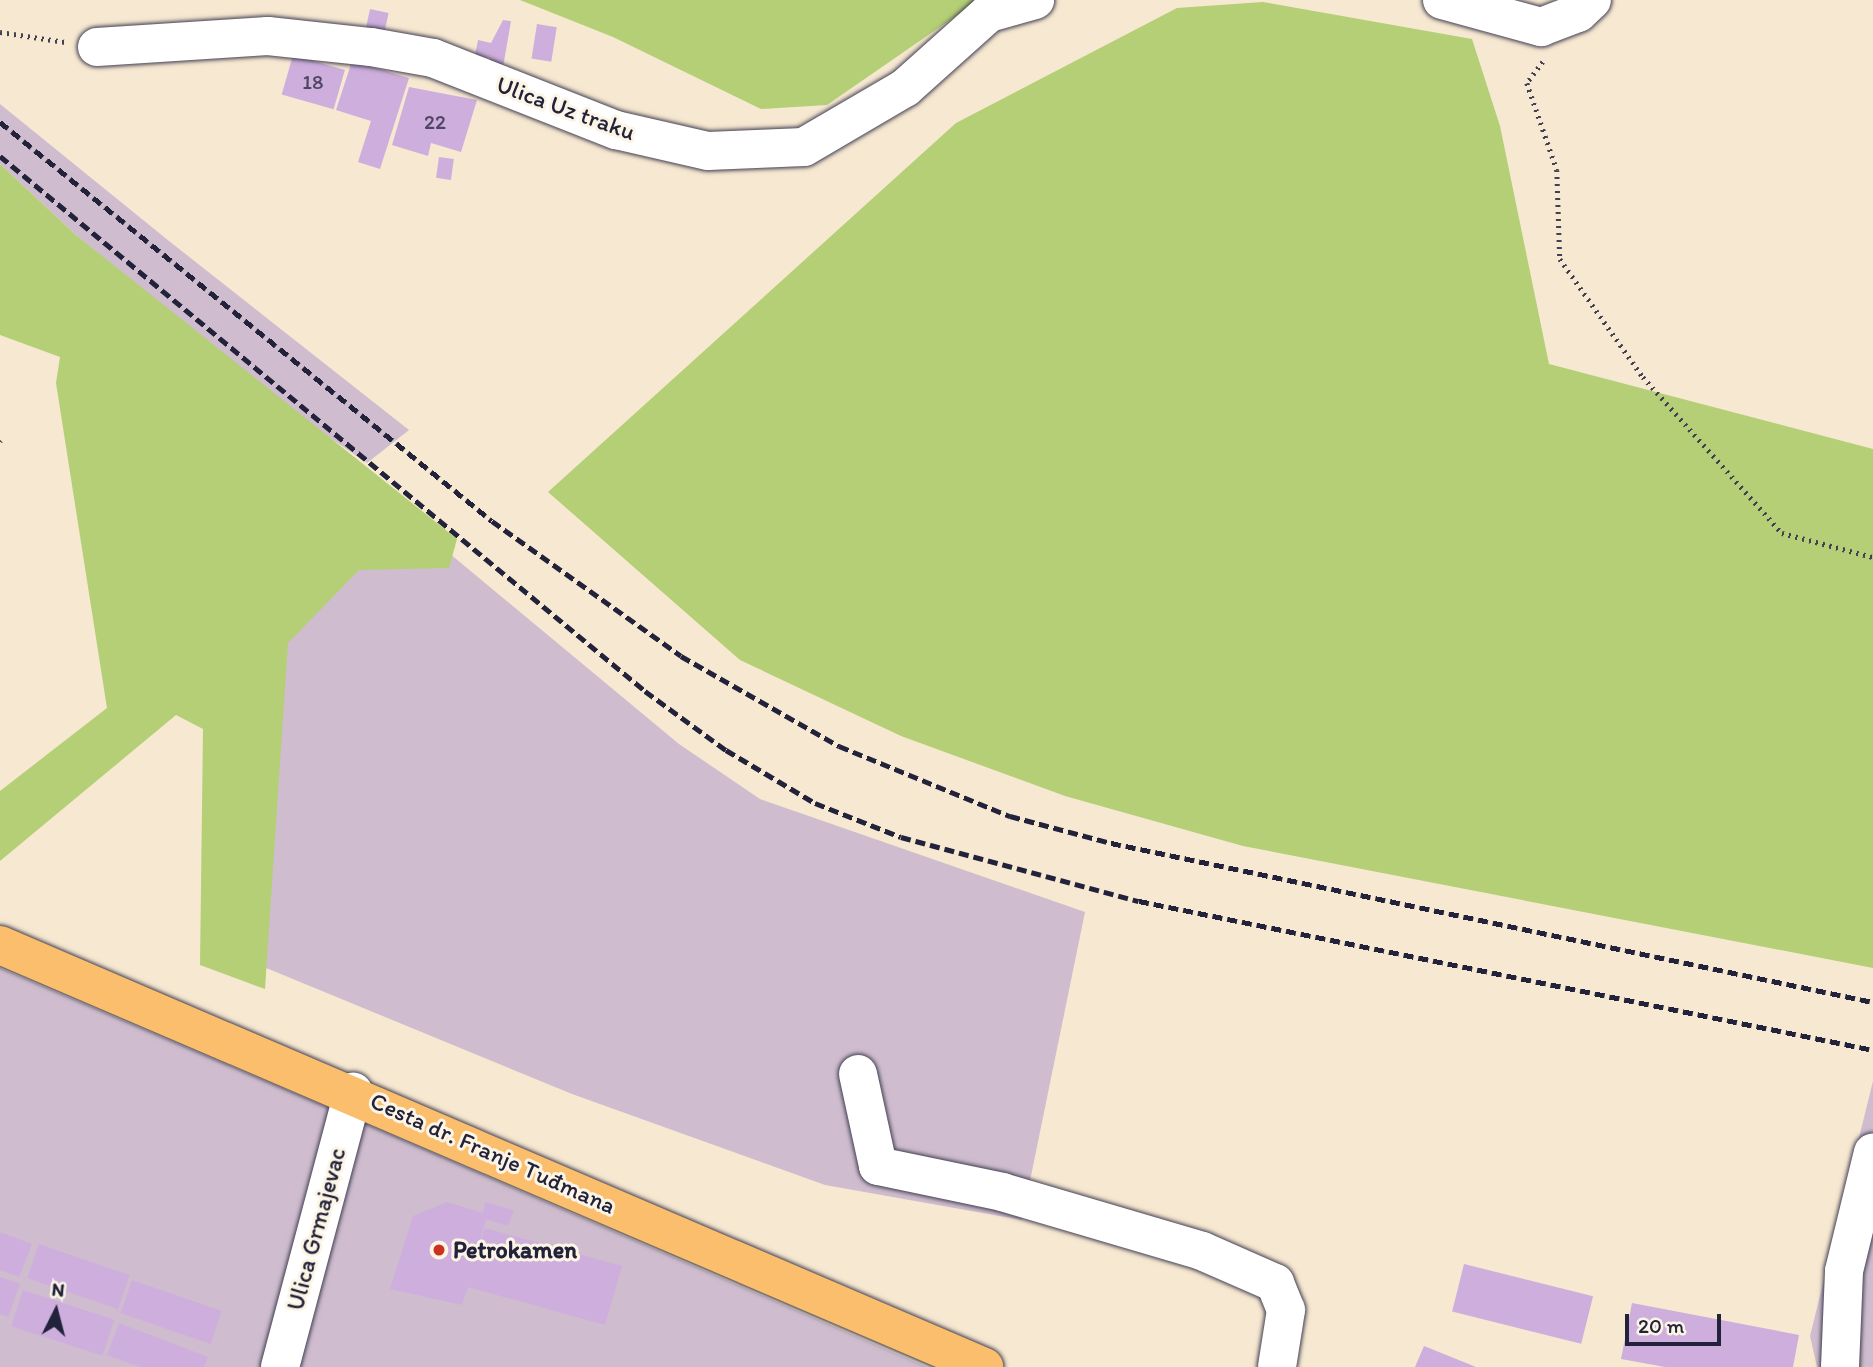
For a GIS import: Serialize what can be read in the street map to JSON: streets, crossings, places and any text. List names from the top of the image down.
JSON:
{
  "streets": {
    "main road": ["Cesta dr. Franje Tuđmana"],
    "street": ["Ulica Uz traku", "Ulica Grmajevac"]
  },
  "crossings": [
    ["Cesta dr. Franje Tuđmana", "Ulica Grmajevac"]
  ],
  "places": ["Petrokamen"],
  "house_numbers": ["18", "22"],
  "scale_bar": "20 m",
  "north": "top"
}
